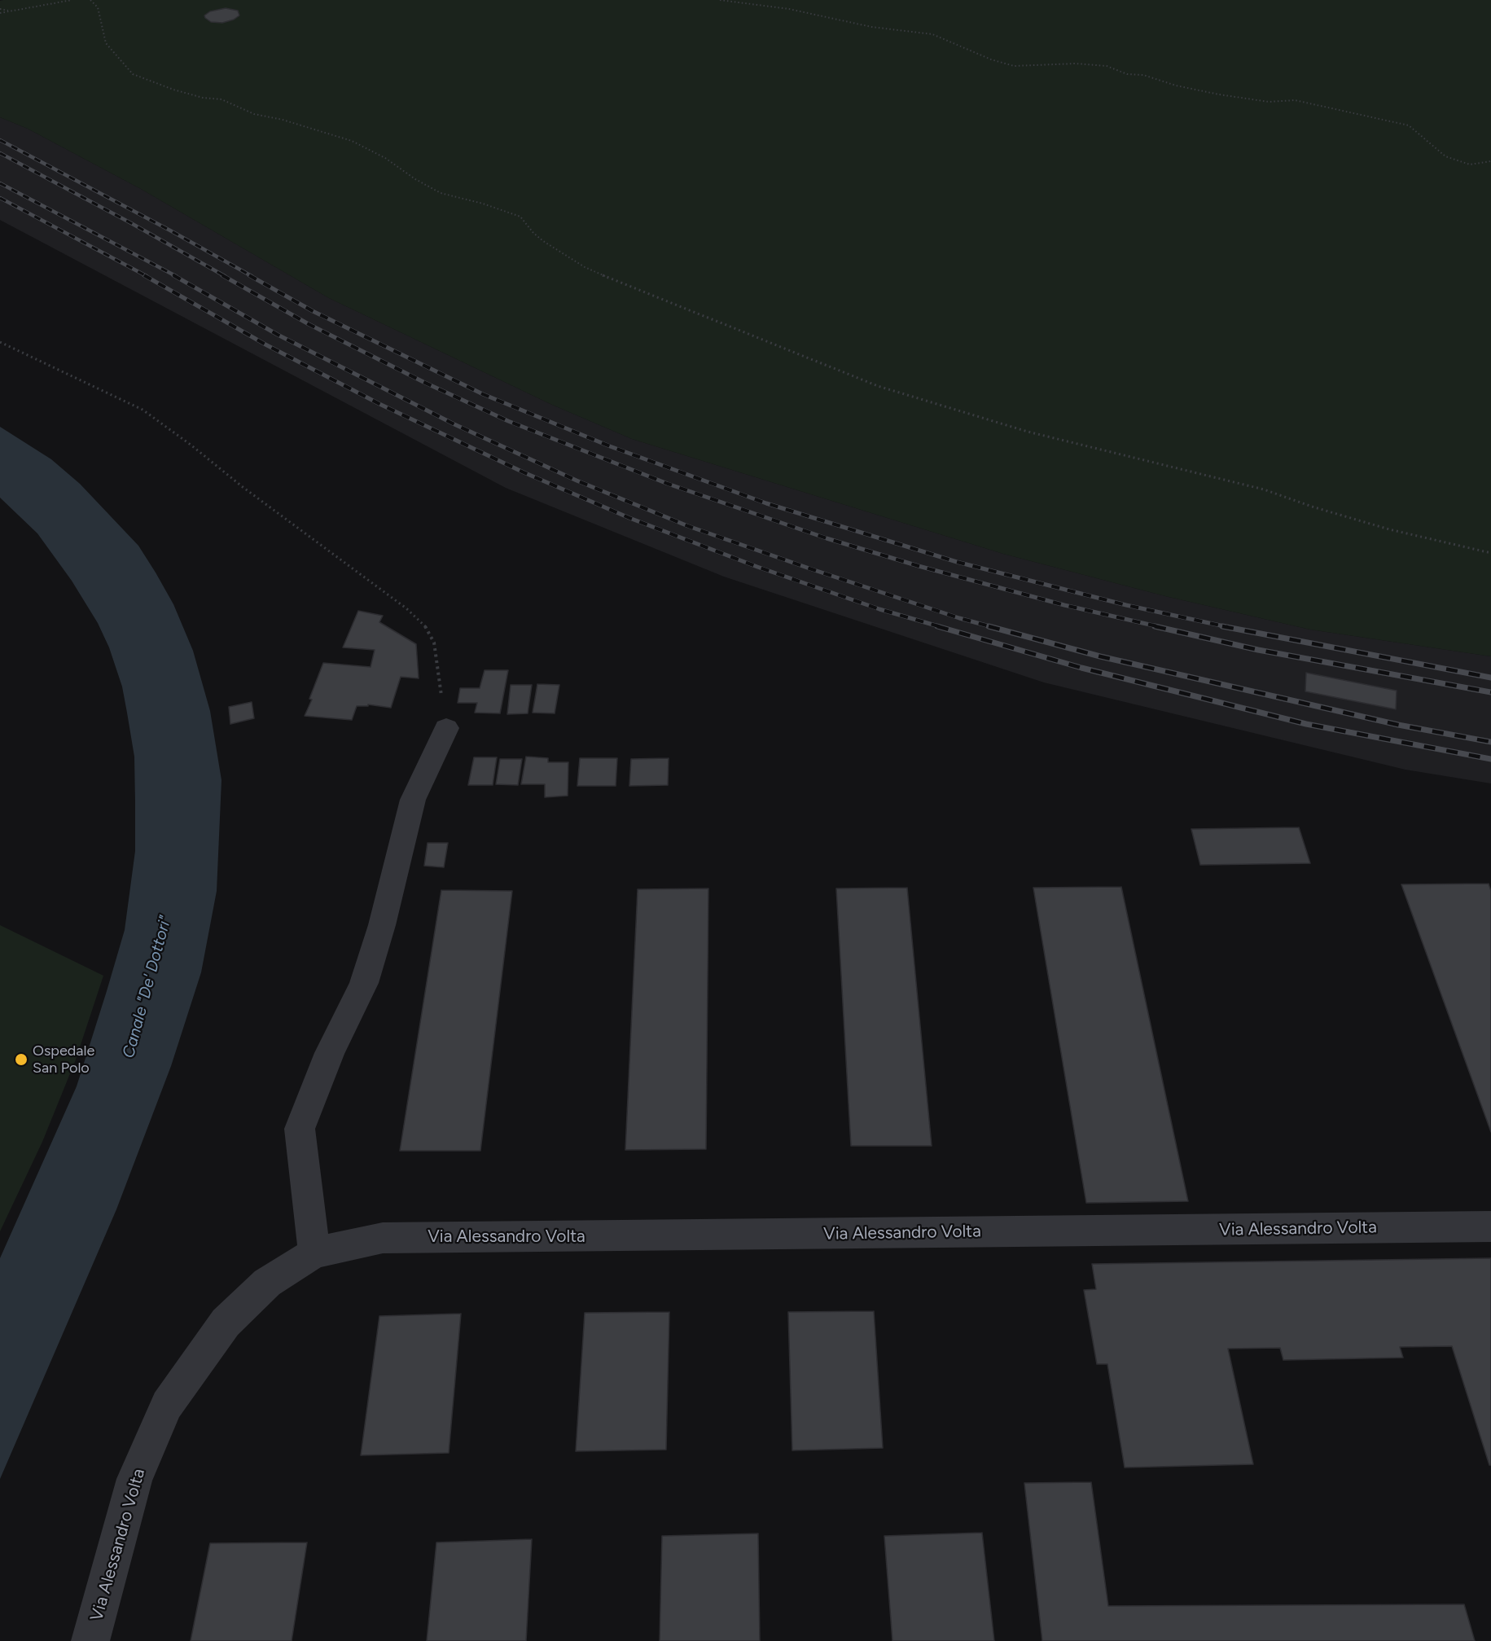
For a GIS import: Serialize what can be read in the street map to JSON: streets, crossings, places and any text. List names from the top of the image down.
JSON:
{
  "streets": {
    "street": ["Via Alessandro Volta"]
  },
  "water": ["Canale \"De' Dottori\""],
  "places": ["Ospedale San Polo"]
}
